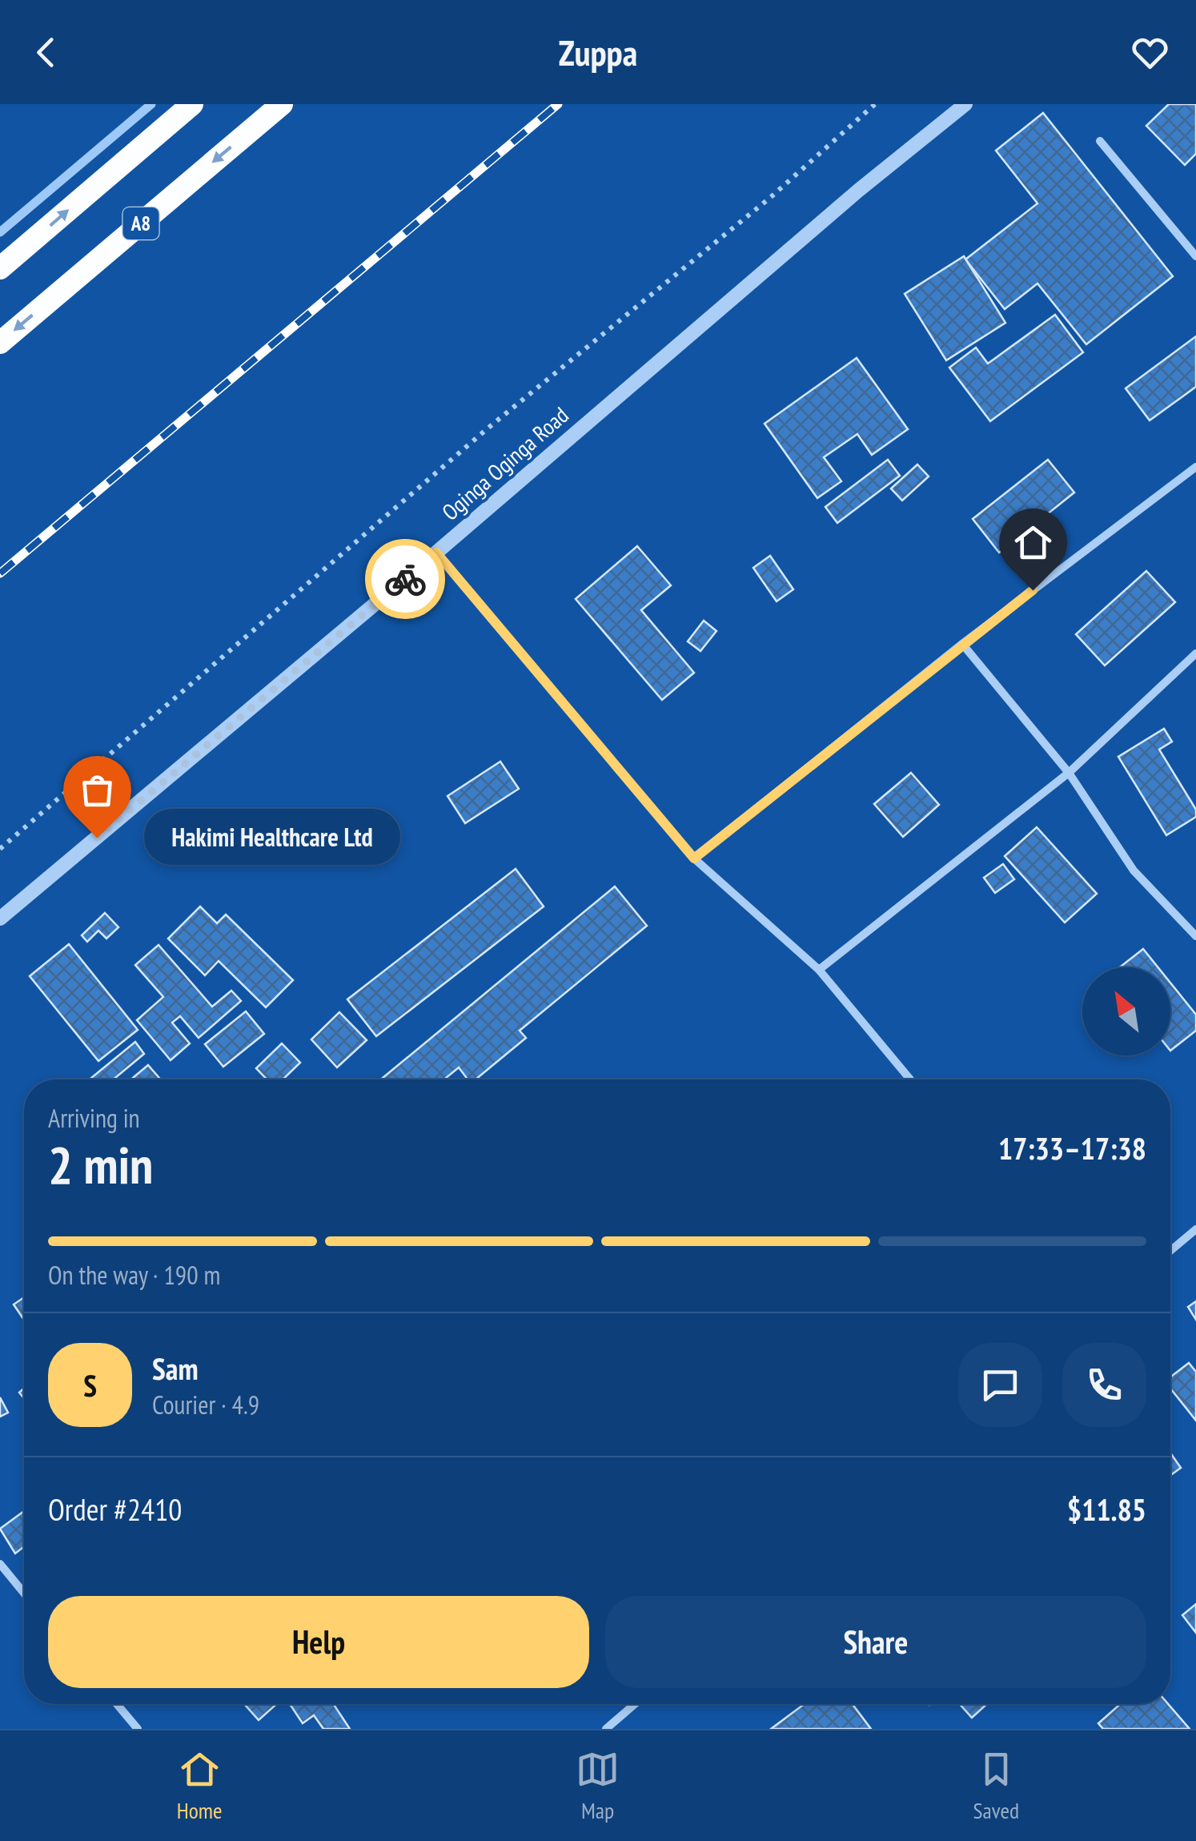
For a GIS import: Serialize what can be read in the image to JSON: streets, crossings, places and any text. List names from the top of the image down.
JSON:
{
  "streets": {
    "highway": ["A8"],
    "street": ["Oginga Oginga Road"]
  },
  "places": ["Hakimi Healthcare Ltd"],
  "north": "top left",
  "page": {
    "header": "Zuppa",
    "bubble": "Hakimi Healthcare Ltd",
    "heading": ["2 min", "Arriving in", "17:33–17:38"],
    "panel": [
      "Sam",
      "Courier · 4.9",
      "Order #2410",
      "$11.85"
    ],
    "bar": "On the way · 190 m",
    "round": "S",
    "buttons": ["Help", "Share"],
    "tabs": ["Home", "Map", "Saved"]
  }
}
